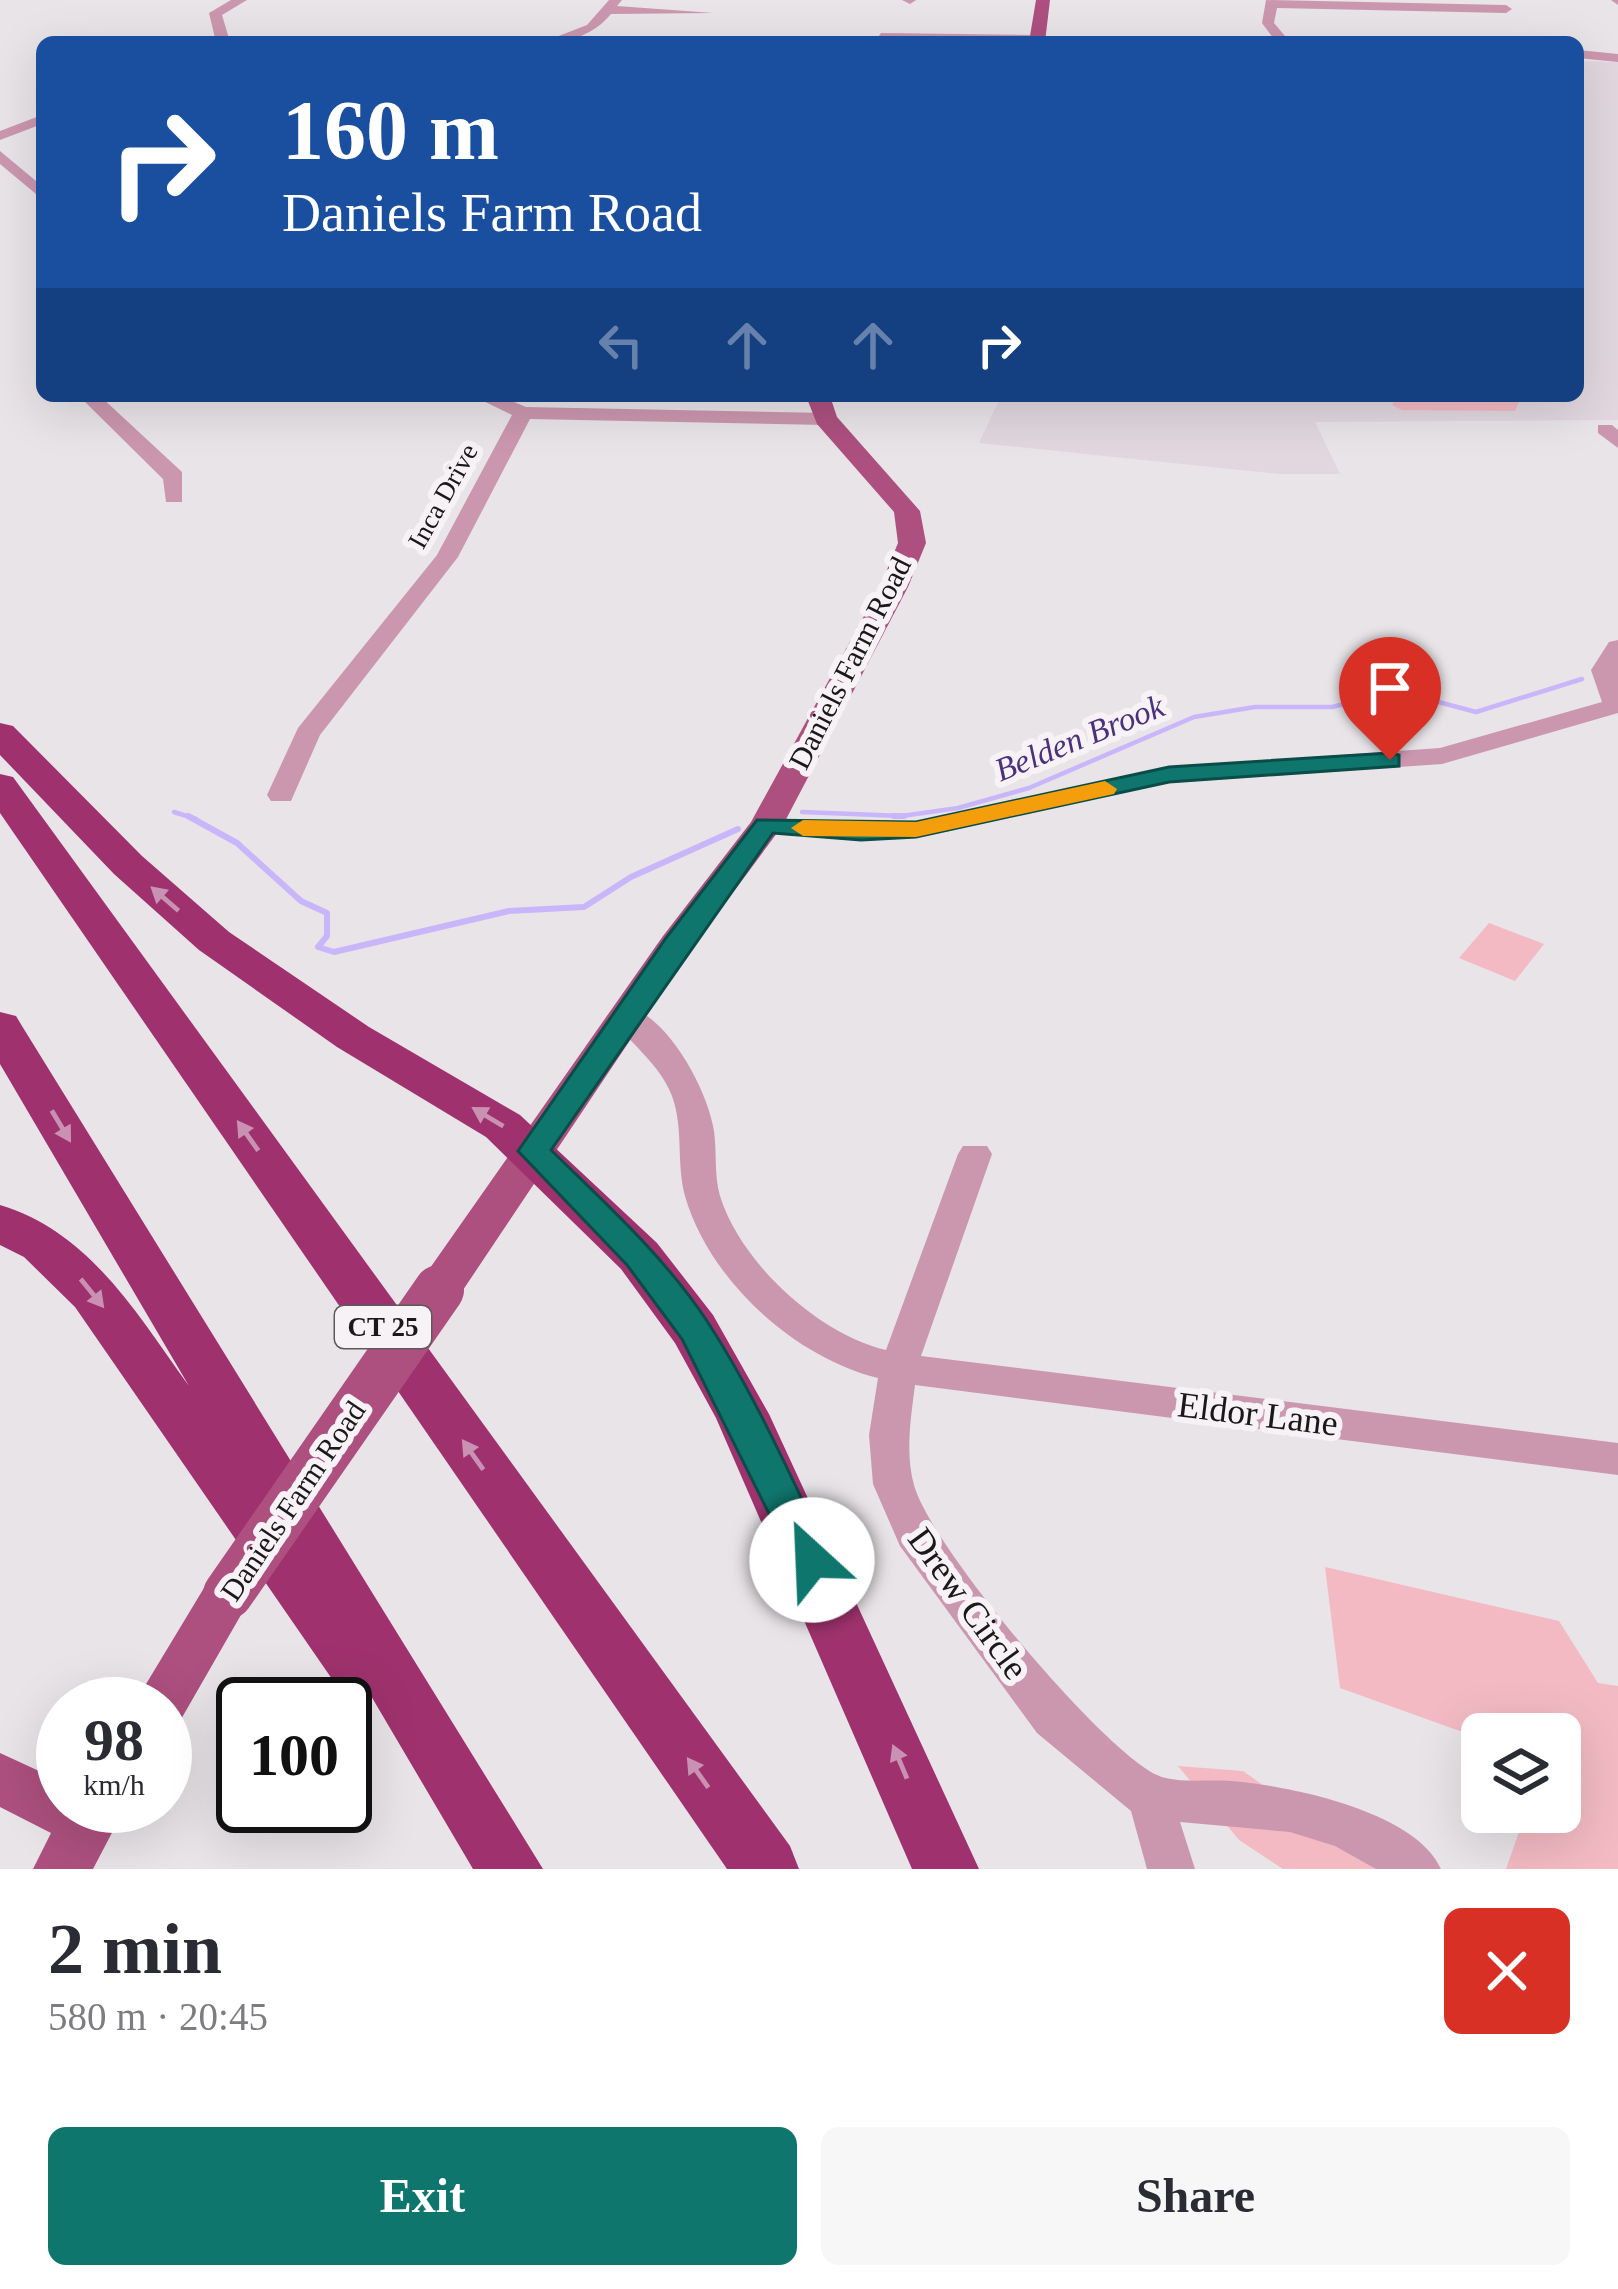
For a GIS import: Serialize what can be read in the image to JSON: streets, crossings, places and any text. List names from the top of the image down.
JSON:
{
  "streets": {
    "highway": ["CT 25"],
    "main road": ["Daniels Farm Road"],
    "street": ["Inca Drive", "Eldor Lane", "Drew Circle"]
  },
  "crossings": [
    ["Daniels Farm Road", "Eldor Lane"],
    ["Eldor Lane", "Drew Circle"]
  ],
  "water": ["Belden Brook"],
  "page": {
    "turn": ["160 m", "Daniels Farm Road"],
    "speed": "98 km/h",
    "limit": "100",
    "heading": ["2 min", "580 m · 20:45"],
    "buttons": ["Exit", "Share"]
  }
}
